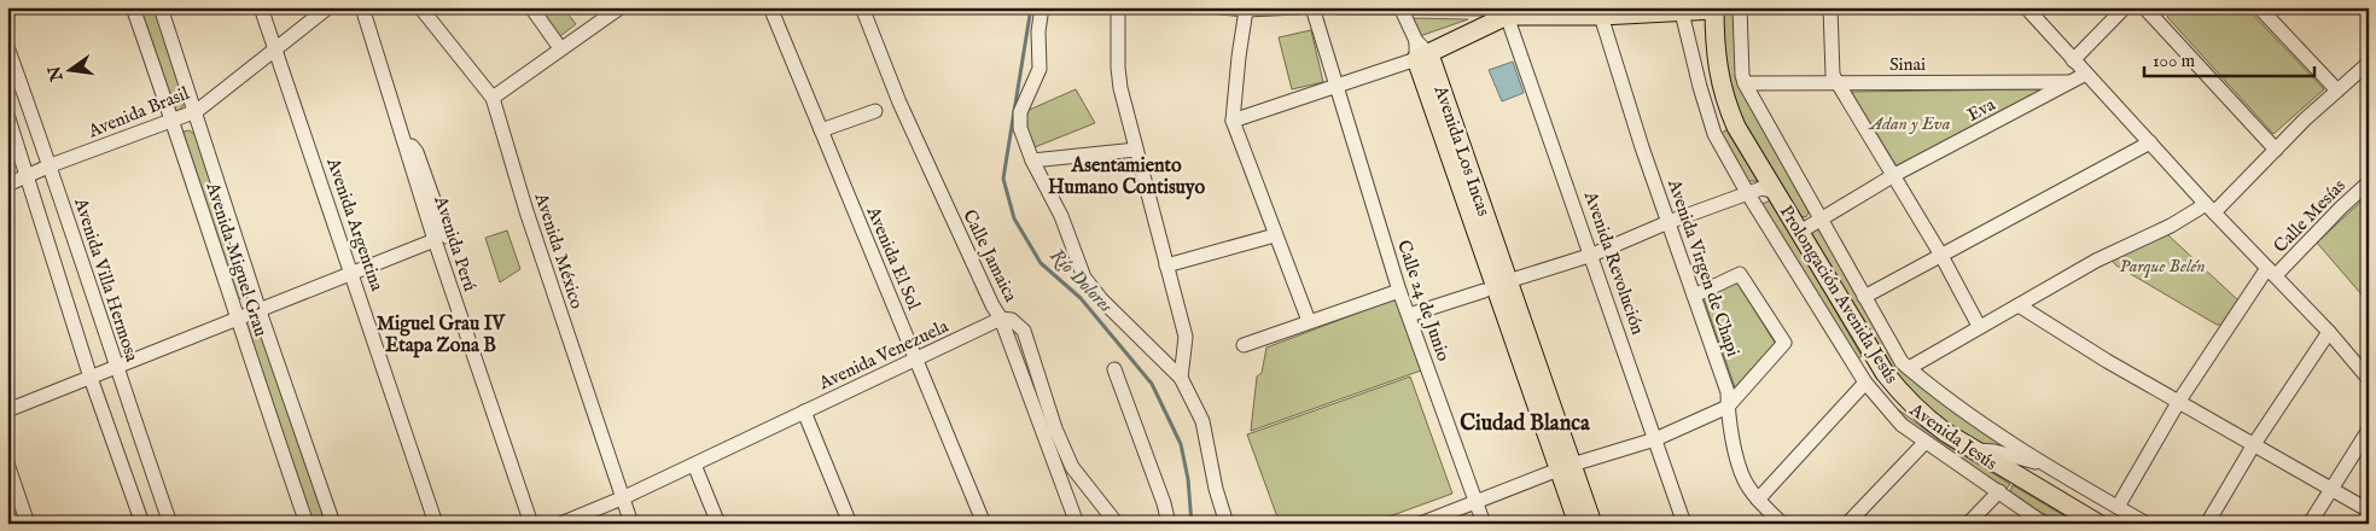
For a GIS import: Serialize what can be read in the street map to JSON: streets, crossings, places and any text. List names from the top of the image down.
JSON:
{
  "streets": {
    "main road": ["Avenida Los Incas", "Prolongación Avenida Jesús"],
    "street": [
      "Sinai",
      "Eva",
      "Avenida Brasil",
      "Calle Mesías",
      "Avenida Argentina",
      "Avenida Perú",
      "Avenida México",
      "Calle Jamaica",
      "Avenida El Sol",
      "Avenida Miguel Grau",
      "Avenida Revolución",
      "Avenida Virgen de Chapi",
      "Avenida Villa Hermosa",
      "Calle 24 de Junio",
      "Avenida Venezuela",
      "Avenida Jesús"
    ]
  },
  "crossings": [
    ["Sinai", "Eva"],
    ["Eva", "Prolongación Avenida Jesús"],
    ["Avenida Brasil", "Avenida Argentina"],
    ["Avenida Brasil", "Avenida Miguel Grau"],
    ["Avenida Brasil", "Avenida Villa Hermosa"],
    ["Avenida México", "Avenida Venezuela"],
    ["Calle Jamaica", "Avenida Venezuela"],
    ["Avenida El Sol", "Avenida Venezuela"]
  ],
  "districts": ["Asentamiento Humano Contisuyo", "Miguel Grau IV Etapa Zona B", "Ciudad Blanca"],
  "water": ["Río Dolores"],
  "parks": ["Adan y Eva", "Parque Belén"],
  "scale_bar": "100 m",
  "north": "left"
}
